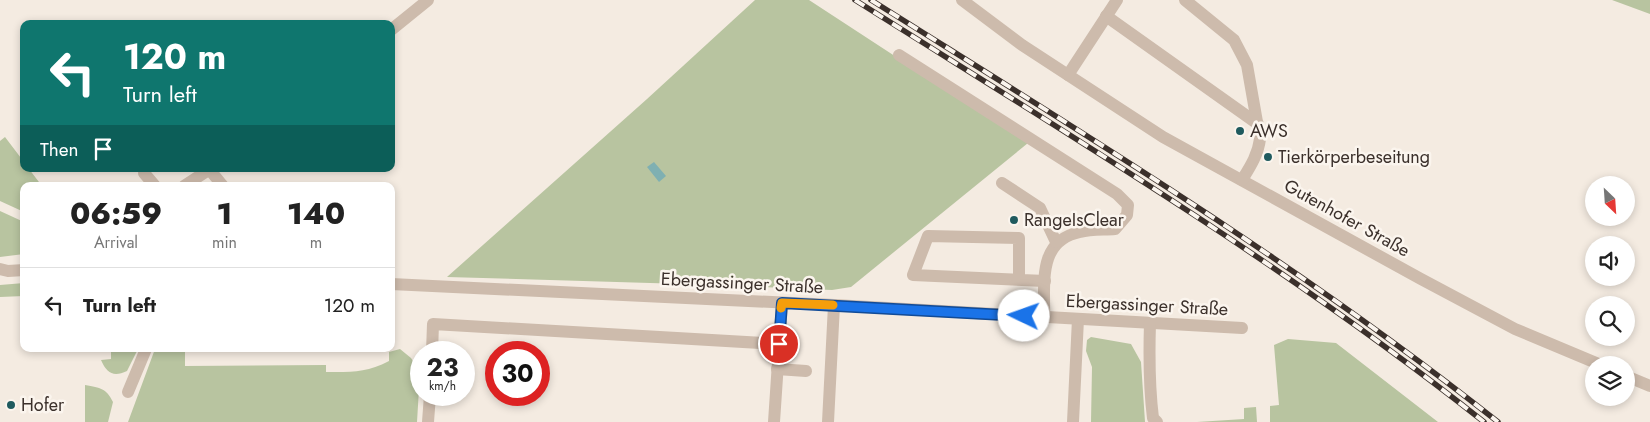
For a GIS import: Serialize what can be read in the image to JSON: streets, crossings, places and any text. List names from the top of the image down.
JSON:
{
  "streets": {
    "street": ["Gutenhofer Straße", "Ebergassinger Straße"]
  },
  "places": [
    "AWS",
    "Tierkörperbeseitung",
    "RangeIsClear",
    "Hofer"
  ],
  "north": "bottom right",
  "page": {
    "turn": ["120 m", "Turn left"],
    "then": "Then",
    "eta": [
      "06:59",
      "Arrival",
      "1",
      "min",
      "140",
      "m"
    ],
    "list": [
      {
        "name": "Turn left",
        "value": "120 m"
      }
    ],
    "speed": "23 km/h",
    "limit": "30"
  }
}
